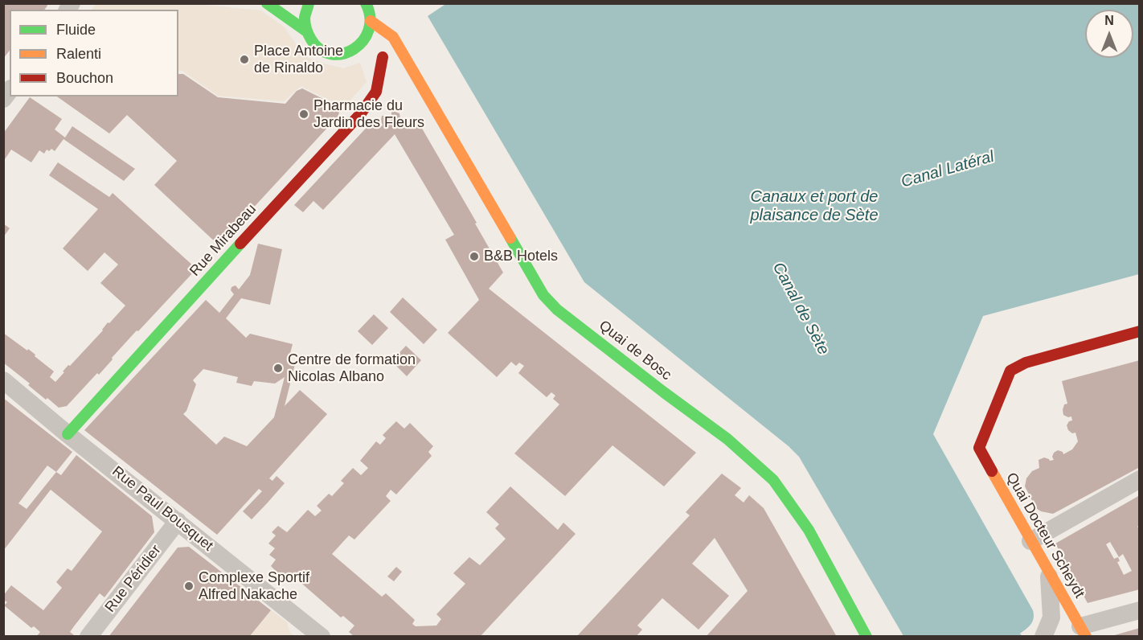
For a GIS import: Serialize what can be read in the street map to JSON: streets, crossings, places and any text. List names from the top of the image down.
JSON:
{
  "streets": {
    "street": [
      "Rue Mirabeau",
      "Quai de Bosc",
      "Rue Paul Bousquet",
      "Quai Docteur Scheydt",
      "Rue Péridier"
    ]
  },
  "crossings": [
    ["Rue Mirabeau", "Rue Paul Bousquet"],
    ["Rue Paul Bousquet", "Rue Péridier"]
  ],
  "water": ["Canal Latéral", "Canaux et port de plaisance de Sète", "Canal de Sète"],
  "places": [
    "Place Antoine de Rinaldo",
    "Pharmacie du Jardin des Fleurs",
    "B&B Hotels",
    "Centre de formation Nicolas Albano",
    "Complexe Sportif Alfred Nakache"
  ],
  "legend": ["Fluide", "Ralenti", "Bouchon"],
  "north": "top"
}
